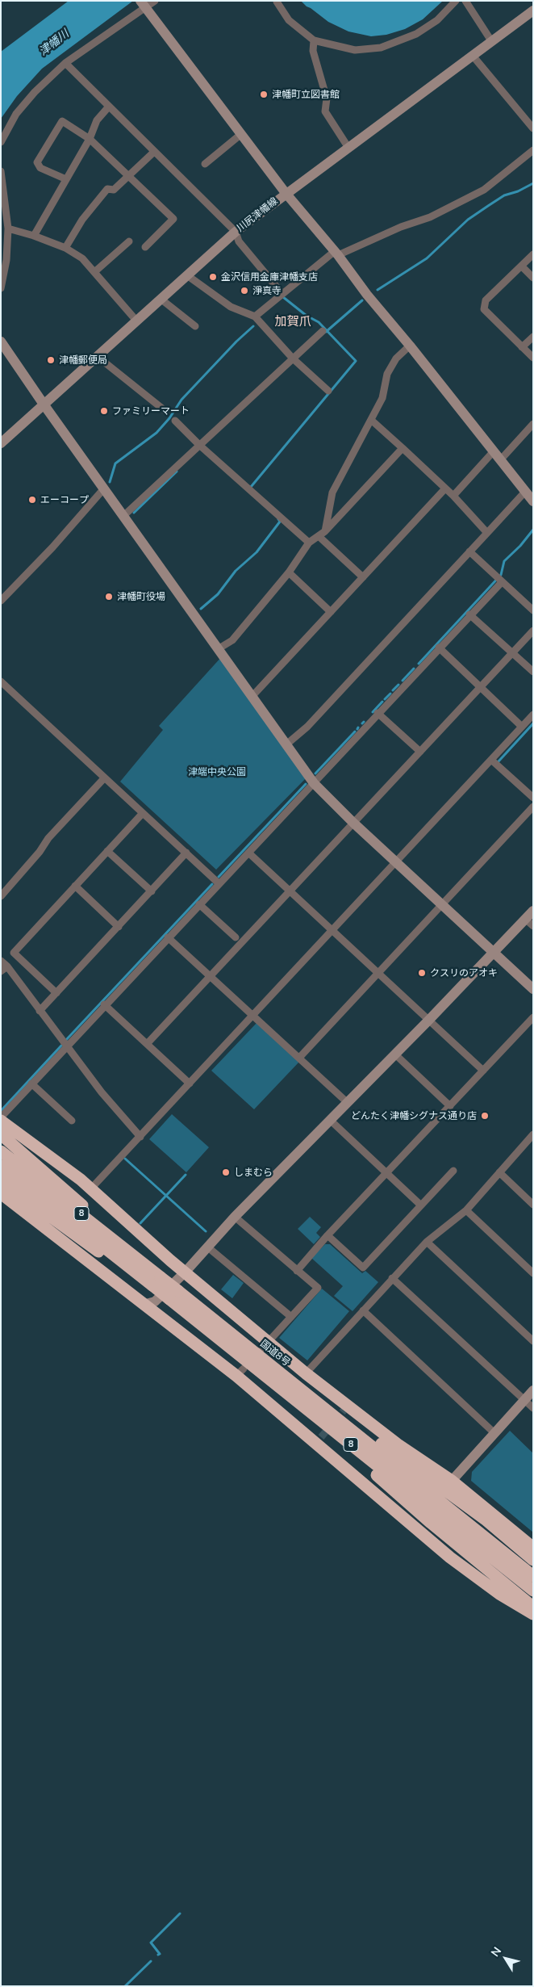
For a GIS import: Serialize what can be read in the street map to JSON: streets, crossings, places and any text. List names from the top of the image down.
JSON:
{
  "streets": {
    "highway": ["8", "国道8号"],
    "street": ["川尻津幡線"]
  },
  "crossings": [
    ["8", "国道8号"]
  ],
  "districts": ["加賀爪"],
  "water": ["津幡川"],
  "parks": ["津端中央公園"],
  "places": [
    "津幡町立図書館",
    "金沢信用金庫津幡支店",
    "淨真寺",
    "津幡郵便局",
    "ファミリーマート",
    "エーコープ",
    "津幡町役場",
    "クスリのアオキ",
    "どんたく津幡シグナス通り店",
    "しまむら"
  ],
  "north": "top left"
}
